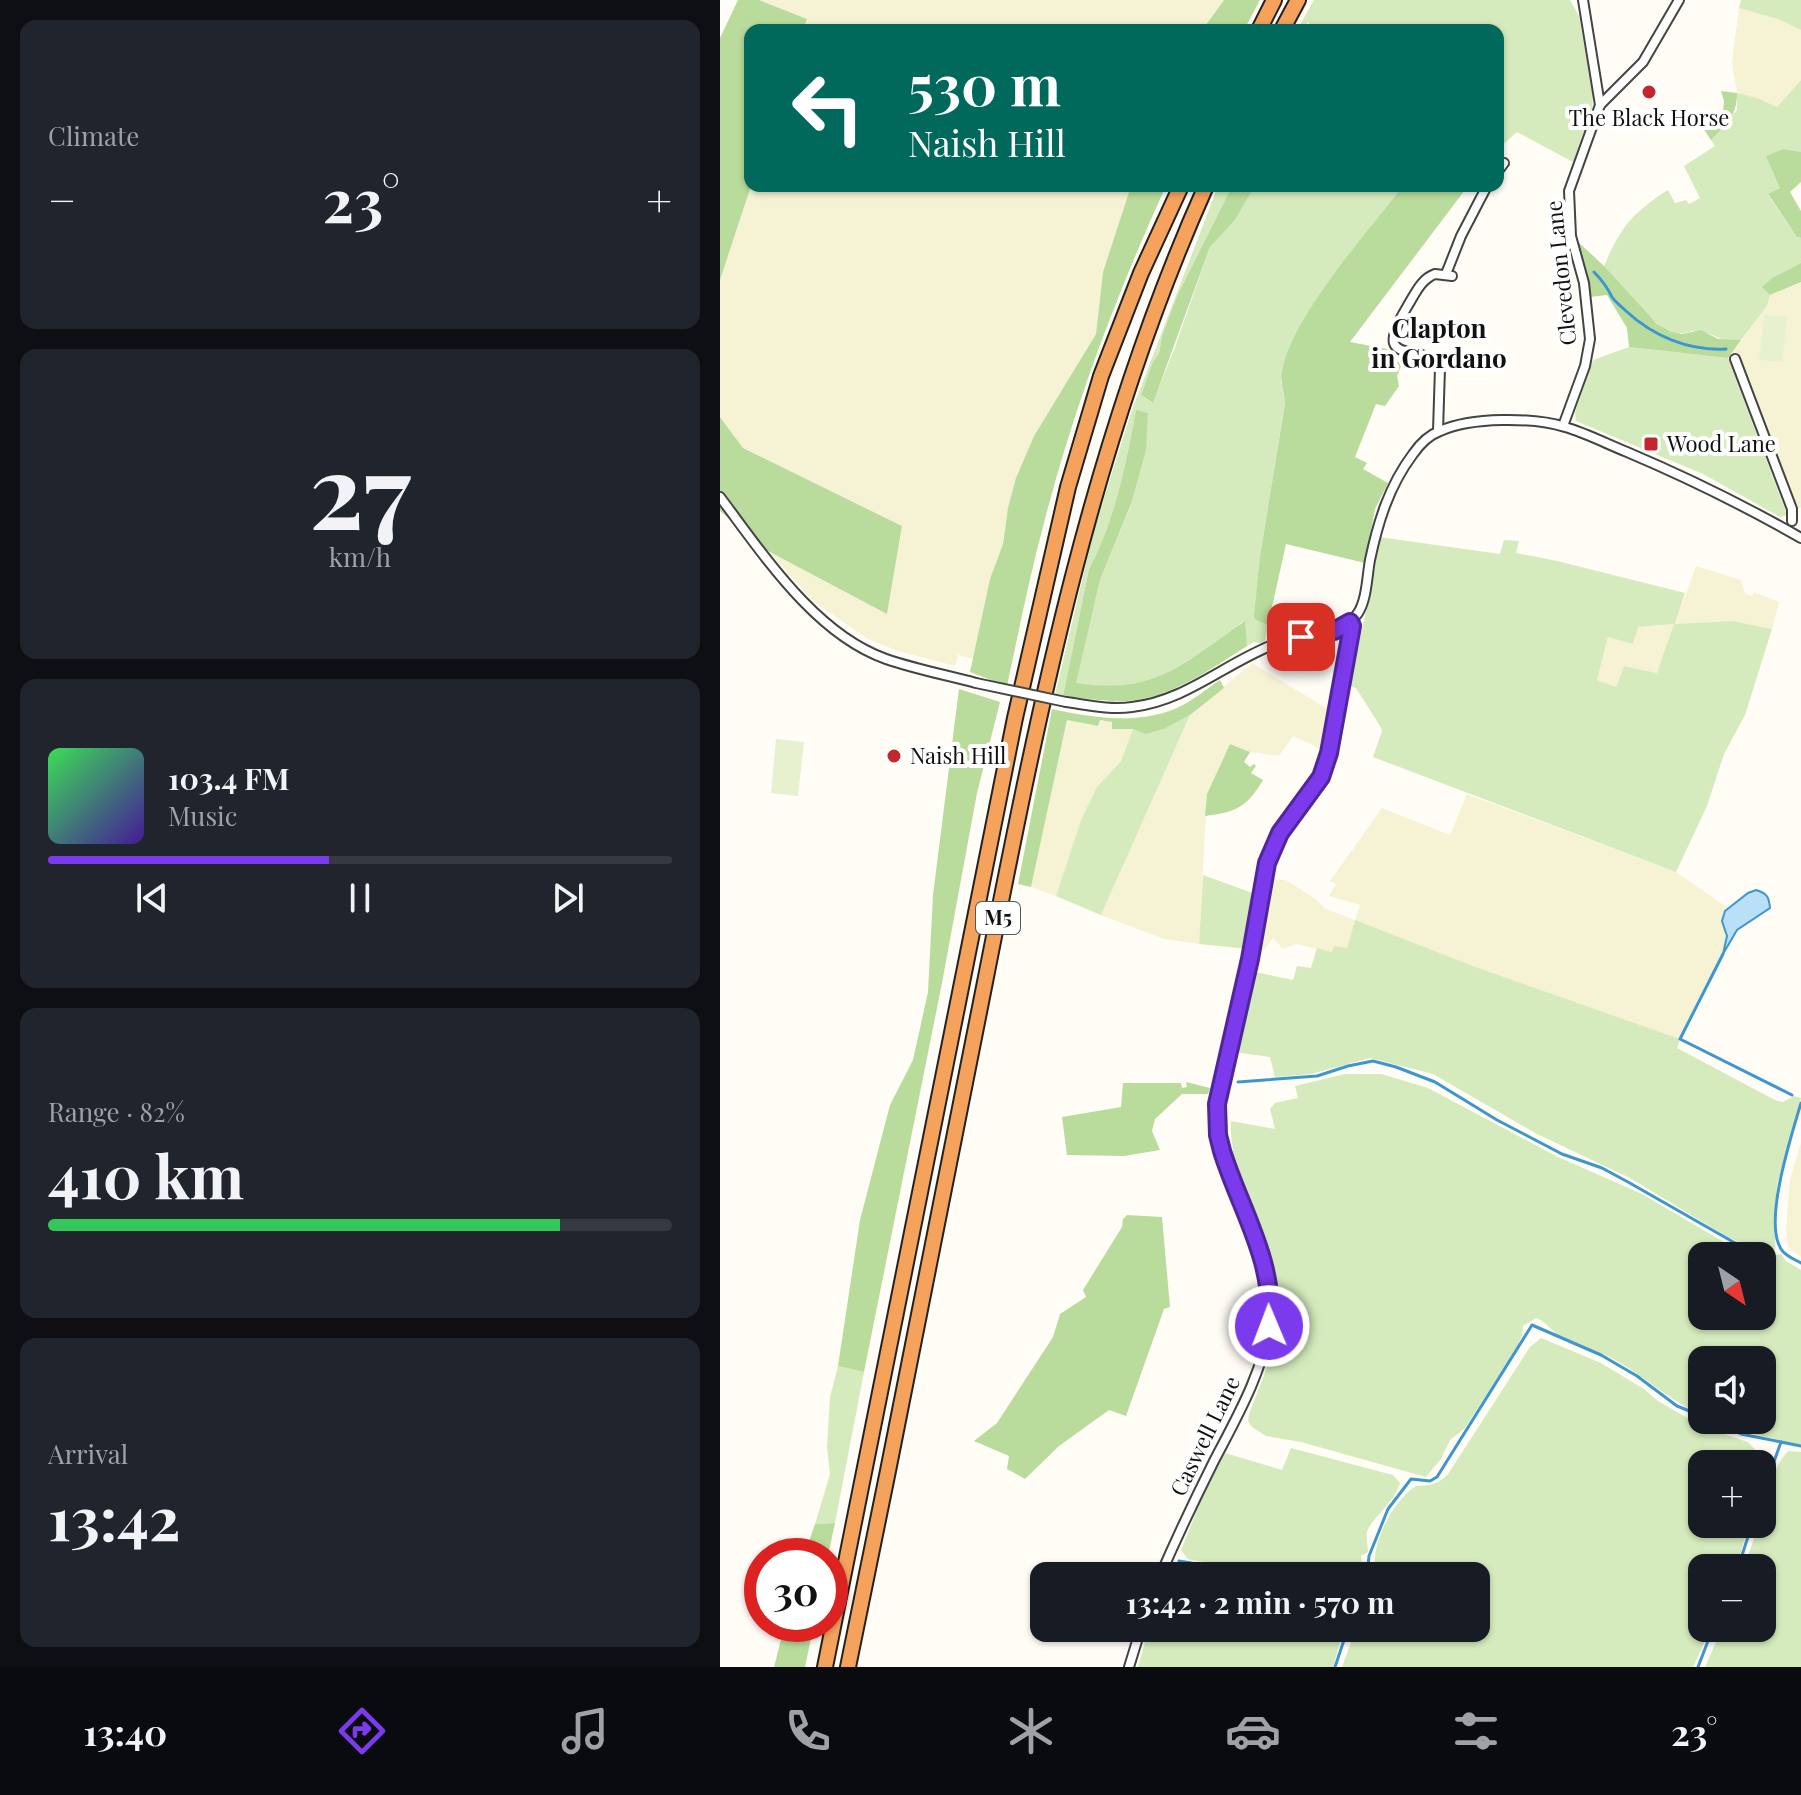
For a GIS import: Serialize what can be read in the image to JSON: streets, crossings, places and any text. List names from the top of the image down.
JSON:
{
  "streets": {
    "highway": ["M5"],
    "street": ["Clevedon Lane", "Caswell Lane"]
  },
  "districts": ["Clapton in Gordano"],
  "places": {
    "other": ["The Black Horse", "Naish Hill"],
    "transit": ["Wood Lane"]
  },
  "north": "bottom right",
  "page": {
    "tile": [
      "Climate",
      ["27", "km/h"],
      ["Range · 82%", "410 km"],
      ["Arrival", "13:42"]
    ],
    "turn": ["530 m", "Naish Hill"],
    "heat": ["−", "23°", "+"],
    "song": ["103.4 FM", "Music"],
    "map_buttons": ["+", "−"],
    "limit": "30",
    "trip": "13:42 · 2 min · 570 m",
    "tabs": ["13:40", "23°"]
  }
}
